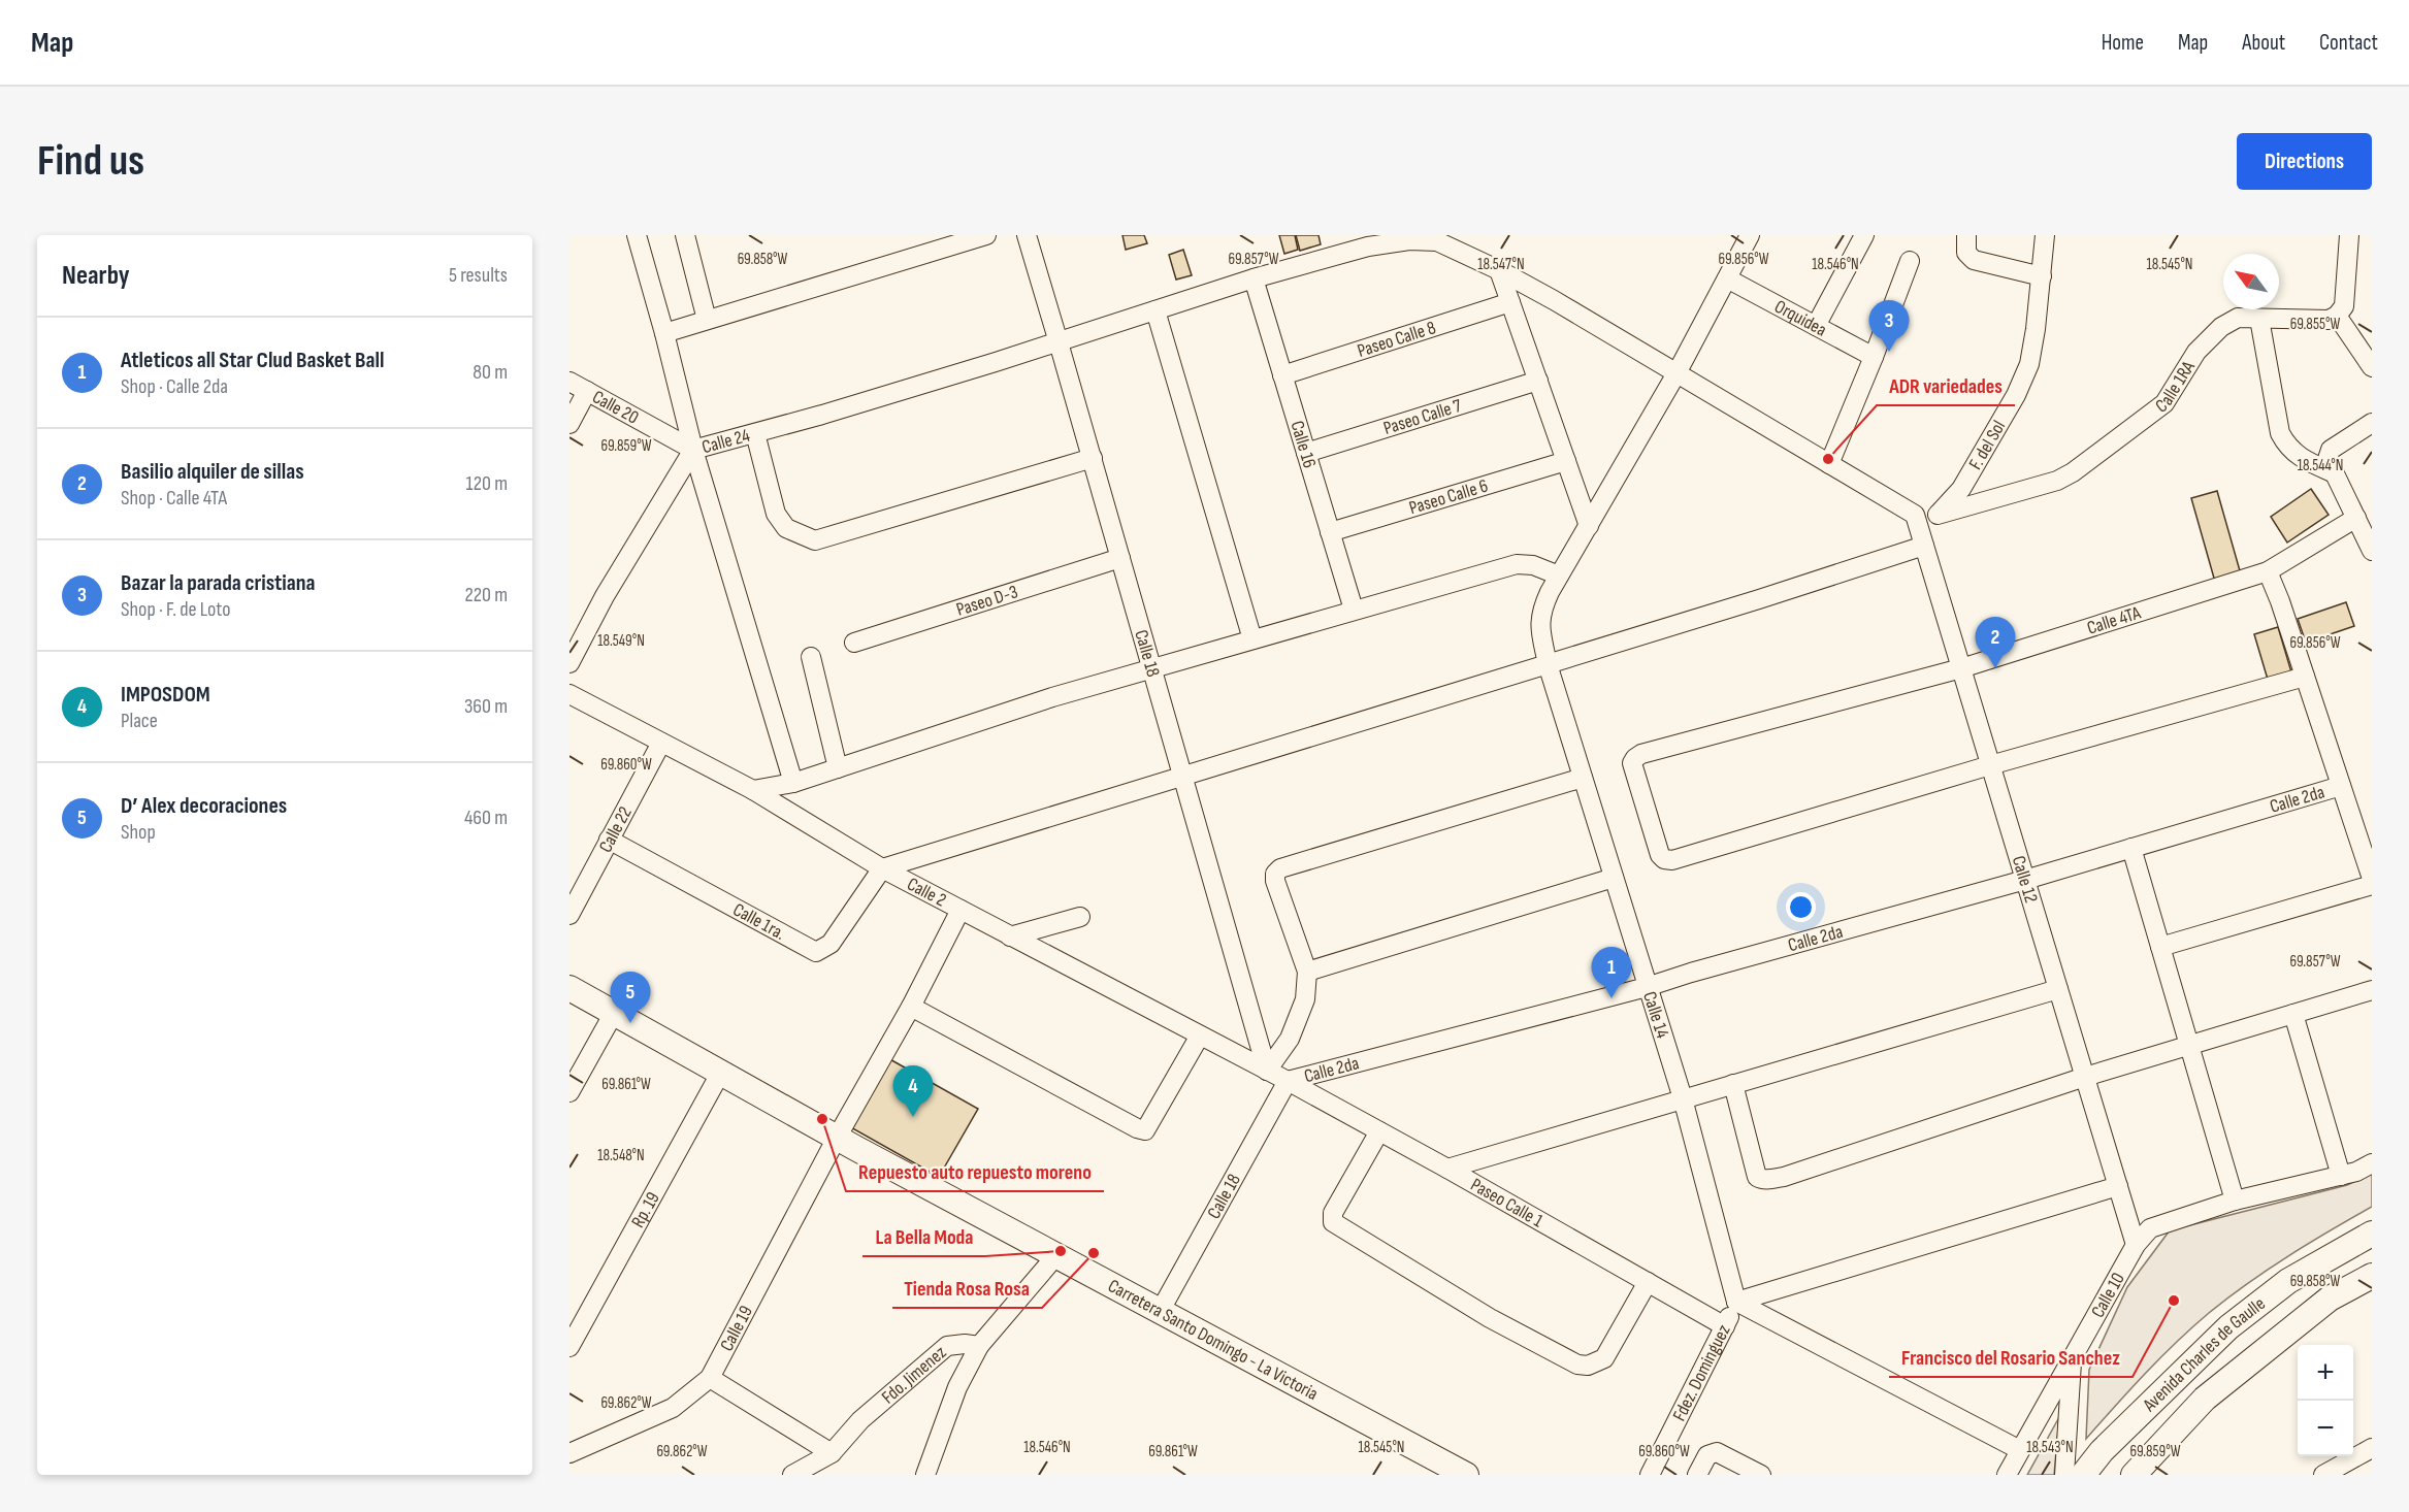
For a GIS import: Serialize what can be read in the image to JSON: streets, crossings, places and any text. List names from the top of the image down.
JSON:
{
  "streets": {
    "main road": ["Carretera Santo Domingo - La Victoria", "Avenida Charles de Gaulle"],
    "street": [
      "Orquidea",
      "Paseo Calle 8",
      "Calle 1RA",
      "Calle 20",
      "Paseo Calle 7",
      "Calle 24",
      "Calle 16",
      "F. del Sol",
      "Paseo Calle 6",
      "Paseo D-3",
      "Calle 4TA",
      "Calle 18",
      "Calle 2da",
      "Calle 22",
      "Calle 12",
      "Calle 2",
      "Calle 1ra.",
      "Calle 14",
      "Paseo Calle 1",
      "Rp. 19",
      "Calle 10",
      "Calle 19",
      "Fdez. Dominguez",
      "Fdo. Jimenez"
    ]
  },
  "crossings": [
    ["Paseo Calle 8", "Calle 16"],
    ["Calle 1RA", "F. del Sol"],
    ["Calle 20", "Calle 24"],
    ["Paseo Calle 7", "Calle 16"],
    ["Calle 24", "Calle 16"],
    ["Calle 24", "Calle 18"],
    ["Calle 16", "Paseo Calle 6"],
    ["F. del Sol", "Calle 18"],
    ["F. del Sol", "Calle 12"],
    ["F. del Sol", "Calle 2"],
    ["F. del Sol", "Calle 1ra."],
    ["F. del Sol", "Calle 14"],
    ["Paseo D-3", "Calle 18"],
    ["Calle 4TA", "Calle 12"],
    ["Calle 18", "Calle 2da"],
    ["Calle 18", "Calle 2"],
    ["Calle 18", "Paseo Calle 1"],
    ["Calle 18", "Carretera Santo Domingo - La Victoria"],
    ["Calle 2da", "Calle 12"],
    ["Calle 2da", "Calle 2"],
    ["Calle 2da", "Calle 14"],
    ["Calle 2da", "Paseo Calle 1"],
    ["Calle 22", "Calle 2"],
    ["Calle 22", "Calle 1ra."],
    ["Calle 12", "Calle 10"],
    ["Calle 2", "Calle 1ra."],
    ["Calle 2", "Paseo Calle 1"],
    ["Calle 2", "Calle 19"],
    ["Calle 14", "Fdez. Dominguez"],
    ["Paseo Calle 1", "Fdez. Dominguez"],
    ["Rp. 19", "Carretera Santo Domingo - La Victoria"],
    ["Calle 19", "Carretera Santo Domingo - La Victoria"]
  ],
  "places": [
    "ADR variedades",
    "Repuesto auto repuesto moreno",
    "La Bella Moda",
    "Tienda Rosa Rosa",
    "Francisco del Rosario Sanchez"
  ],
  "north": "top left",
  "page": {
    "header": "Map",
    "nav": [
      "Home",
      "Map",
      "About",
      "Contact"
    ],
    "buttons": "Directions",
    "title": "Find us",
    "heading": ["Nearby", "5 results"],
    "pins": [
      "3",
      "2",
      "1",
      "5",
      "4"
    ],
    "list": [
      {
        "mark": "1",
        "name": "Atleticos all Star Clud Basket Ball",
        "note": "Shop · Calle 2da",
        "value": "80 m"
      },
      {
        "mark": "2",
        "name": "Basilio alquiler de sillas",
        "note": "Shop · Calle 4TA",
        "value": "120 m"
      },
      {
        "mark": "3",
        "name": "Bazar la parada cristiana",
        "note": "Shop · F. de Loto",
        "value": "220 m"
      },
      {
        "mark": "4",
        "name": "IMPOSDOM",
        "note": "Place",
        "value": "360 m"
      },
      {
        "mark": "5",
        "name": "D’ Alex decoraciones",
        "note": "Shop",
        "value": "460 m"
      }
    ],
    "map_buttons": ["+", "−"]
  },
  "coordinates": [
    "69.858°W",
    "69.857°W",
    "69.856°W",
    "18.547°N",
    "18.546°N",
    "18.545°N",
    "69.855°W",
    "69.859°W",
    "18.544°N",
    "18.549°N",
    "69.860°W",
    "69.861°W",
    "18.548°N",
    "69.862°W",
    "18.543°N"
  ]
}
